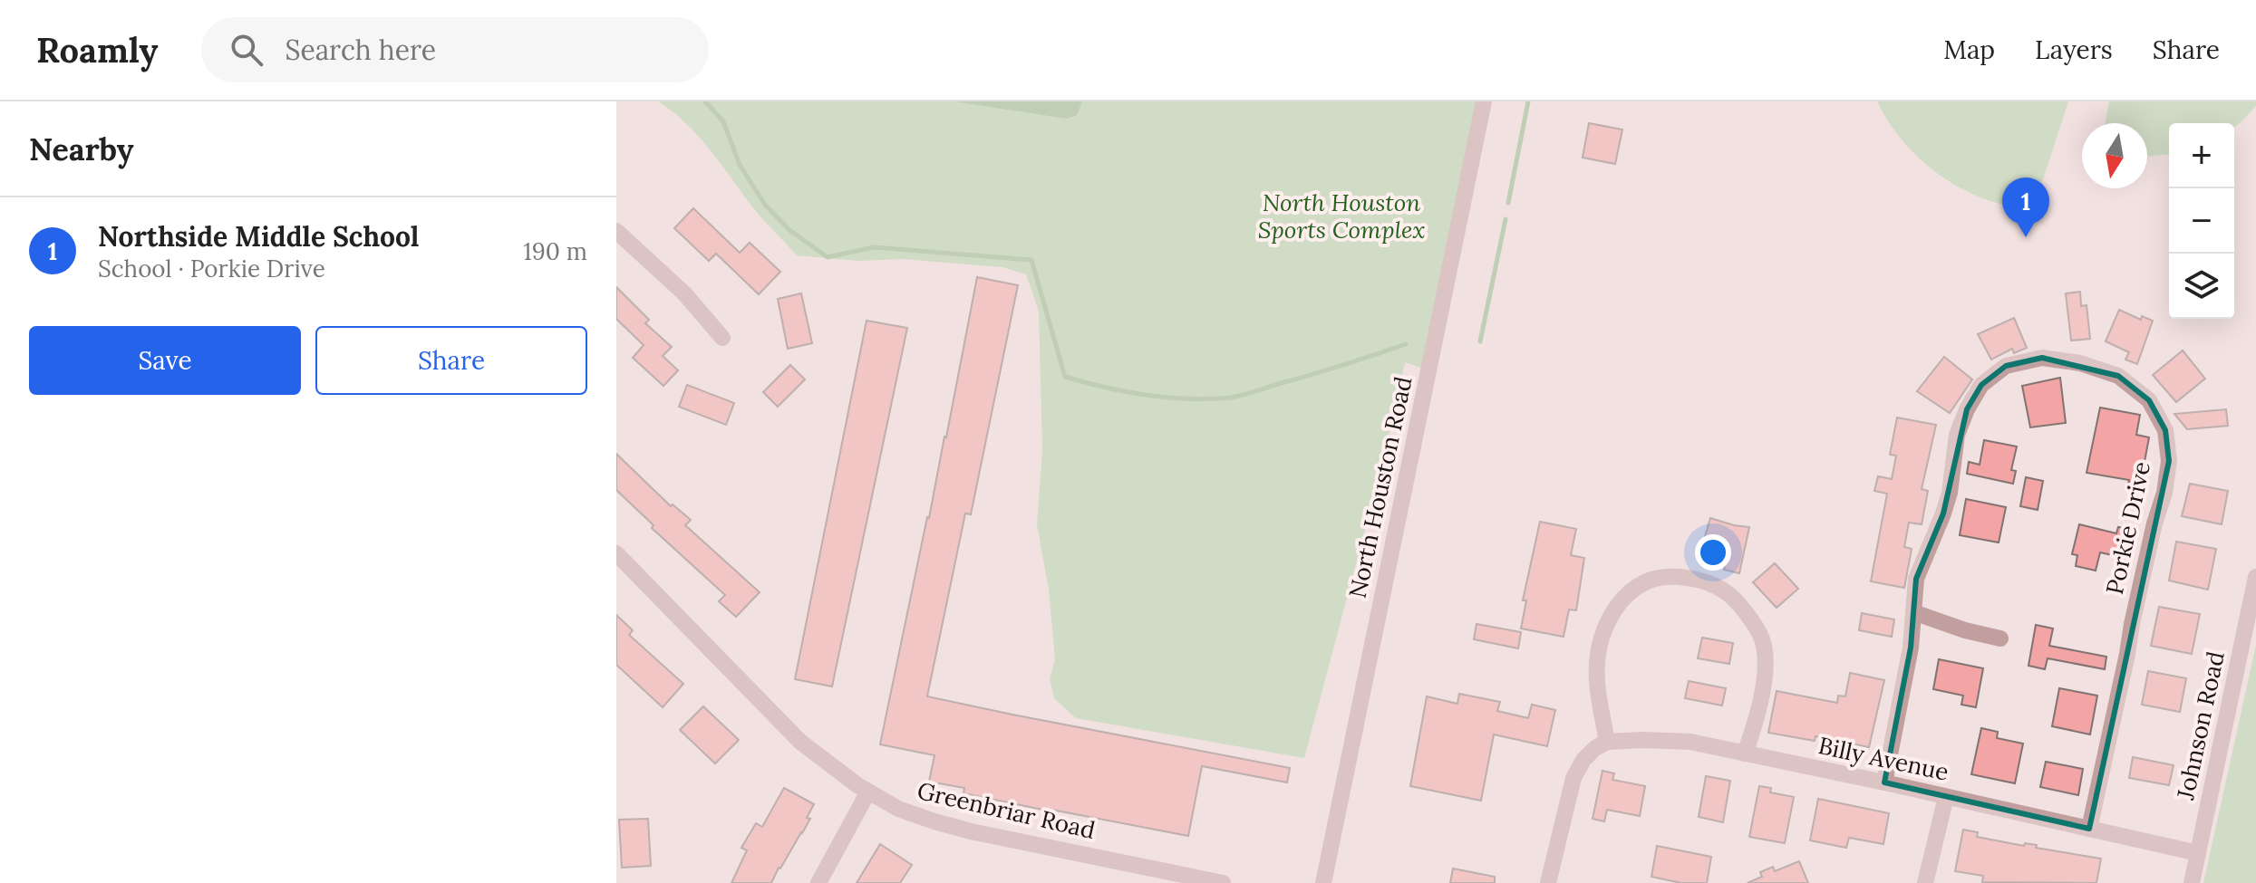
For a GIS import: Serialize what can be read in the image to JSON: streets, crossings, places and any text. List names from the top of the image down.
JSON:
{
  "streets": {
    "street": [
      "North Houston Road",
      "Porkie Drive",
      "Johnson Road",
      "Billy Avenue",
      "Greenbriar Road"
    ]
  },
  "crossings": [
    ["Porkie Drive", "Billy Avenue"],
    ["Johnson Road", "Billy Avenue"]
  ],
  "parks": ["North Houston Sports Complex"],
  "north": "bottom",
  "page": {
    "header": "Roamly",
    "search": "Search here",
    "nav": ["Map", "Layers", "Share"],
    "heading": "Nearby",
    "map_buttons": ["+", "−"],
    "pins": "1",
    "list": [
      {
        "mark": "1",
        "name": "Northside Middle School",
        "note": "School · Porkie Drive",
        "value": "190 m"
      }
    ],
    "buttons": ["Save", "Share"]
  }
}
